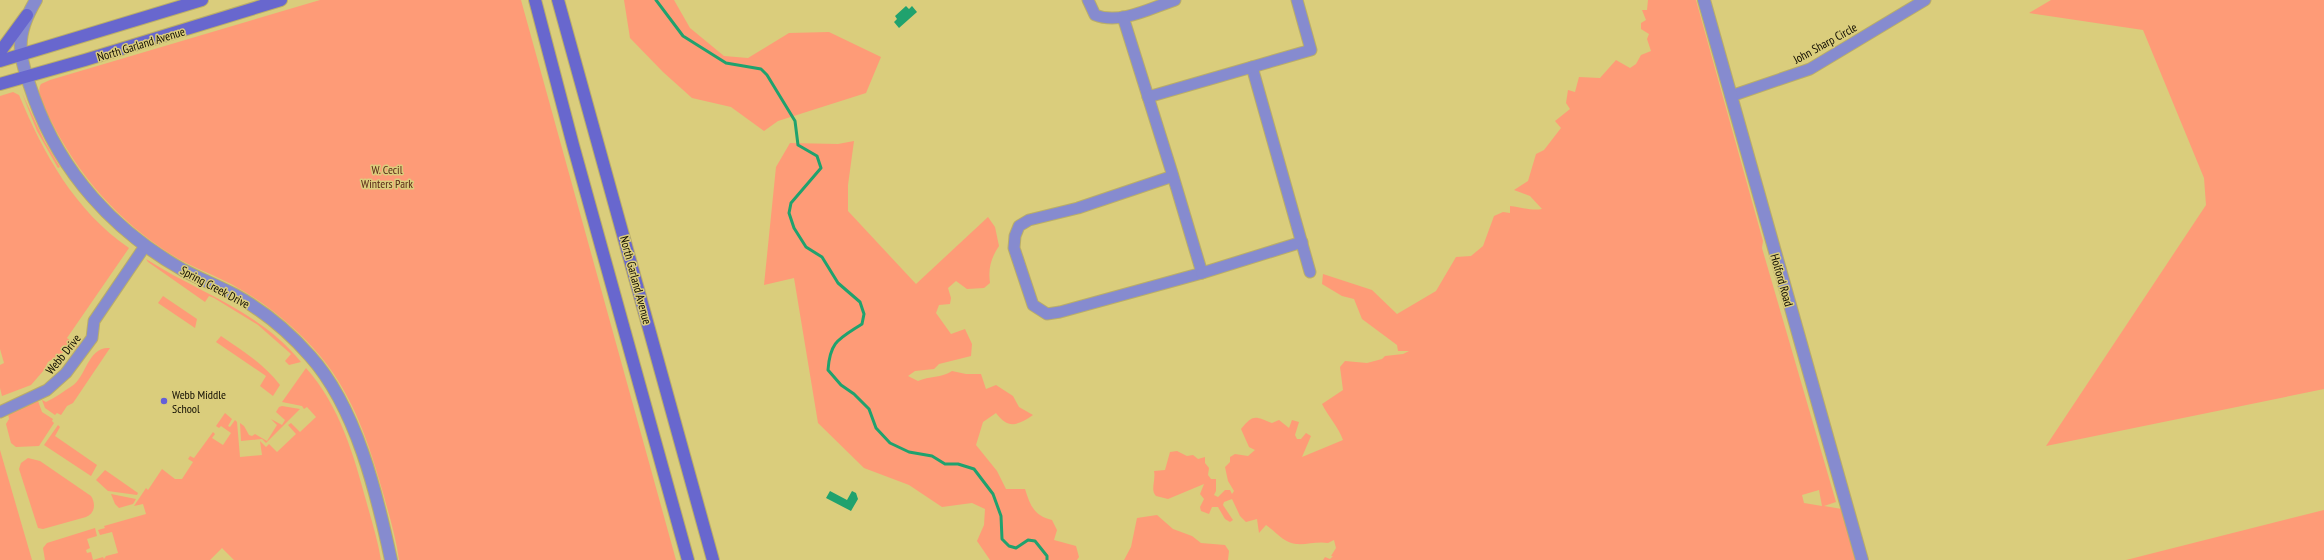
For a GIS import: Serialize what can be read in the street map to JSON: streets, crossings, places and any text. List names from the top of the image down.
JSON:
{
  "streets": {
    "main road": ["North Garland Avenue"],
    "street": [
      "John Sharp Circle",
      "Holford Road",
      "Spring Creek Drive",
      "Webb Drive"
    ]
  },
  "crossings": [
    ["John Sharp Circle", "Holford Road"],
    ["North Garland Avenue", "Spring Creek Drive"],
    ["Spring Creek Drive", "Webb Drive"]
  ],
  "parks": ["W. Cecil Winters Park"],
  "places": ["Webb Middle School"]
}
